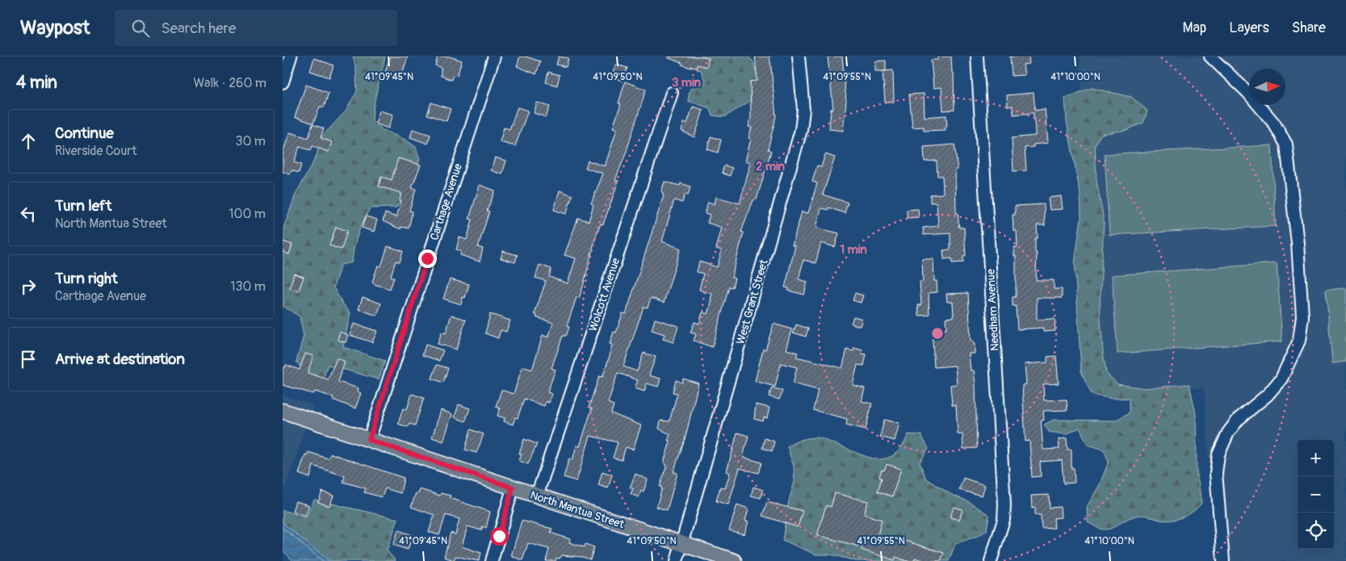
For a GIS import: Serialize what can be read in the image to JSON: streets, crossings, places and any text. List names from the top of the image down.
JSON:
{
  "streets": {
    "main road": ["North Mantua Street"],
    "street": [
      "Carthage Avenue",
      "Wolcott Avenue",
      "West Grant Street",
      "Needham Avenue"
    ]
  },
  "crossings": [
    ["Carthage Avenue", "North Mantua Street"],
    ["Wolcott Avenue", "North Mantua Street"],
    ["West Grant Street", "North Mantua Street"]
  ],
  "north": "right",
  "page": {
    "header": "Waypost",
    "search": "Search here",
    "nav": ["Map", "Layers", "Share"],
    "heading": ["4 min", "Walk · 260 m"],
    "list": [
      ["Continue", "Riverside Court", "30 m"],
      ["Turn left", "North Mantua Street", "100 m"],
      ["Turn right", "Carthage Avenue", "130 m"],
      "Arrive at destination"
    ],
    "map_buttons": ["+", "−"]
  },
  "coordinates": [
    "41°09'45\"N",
    "41°09'50\"N",
    "41°09'55\"N",
    "41°10'00\"N"
  ],
  "rings": ["3 min", "2 min", "1 min"]
}
